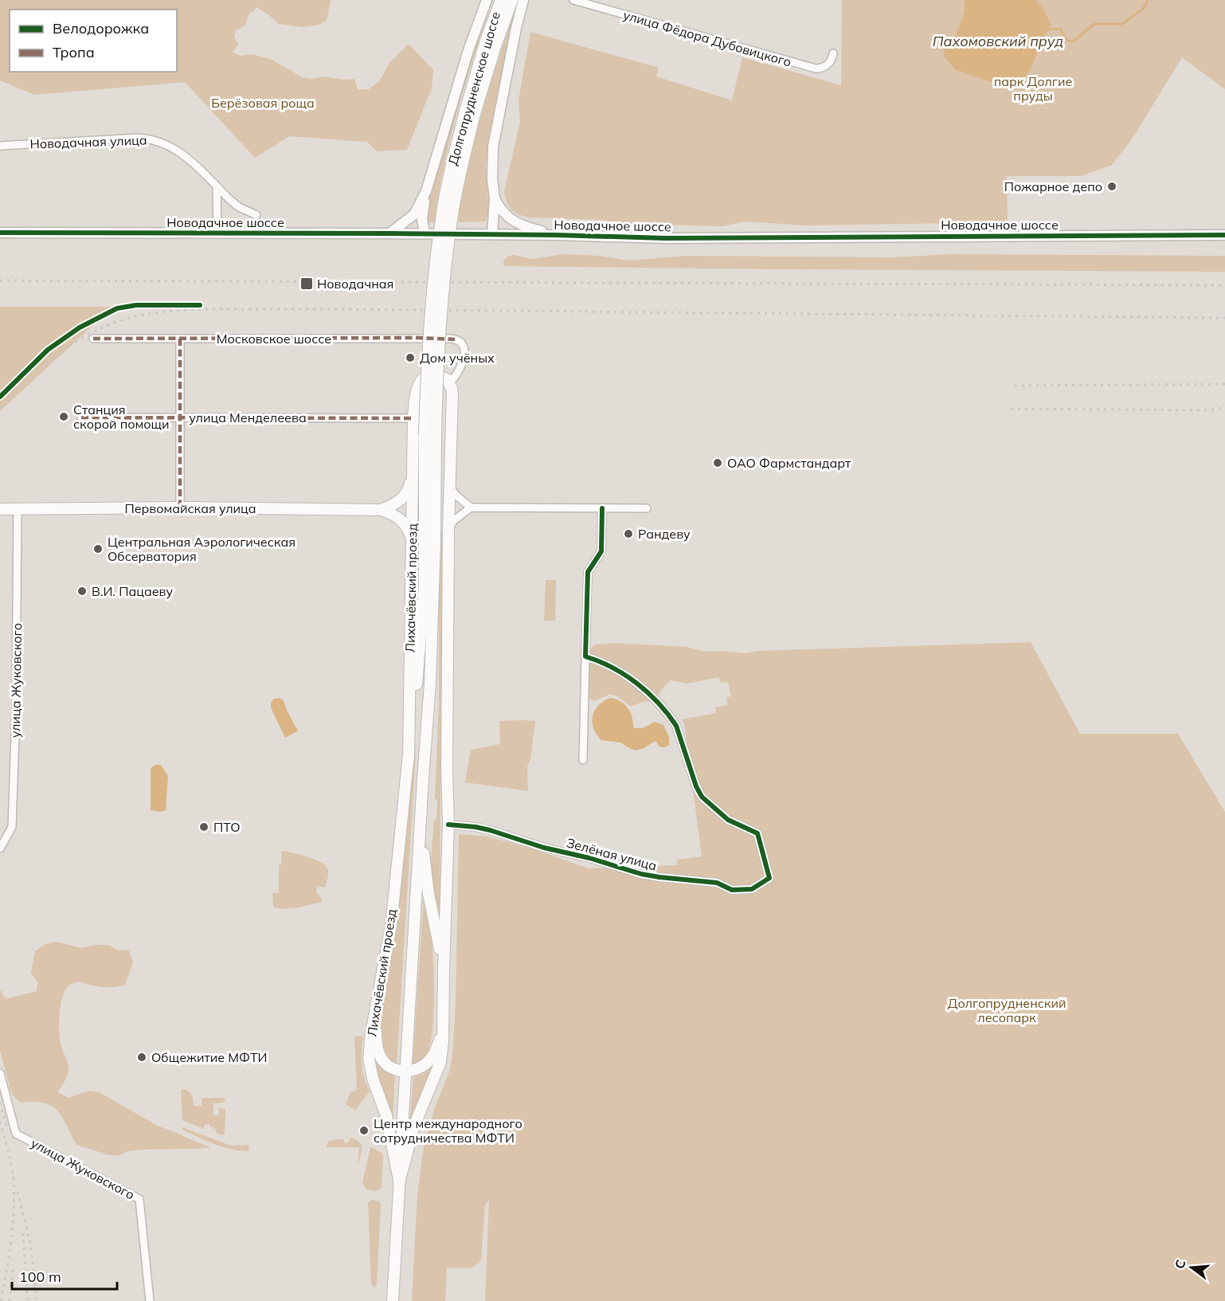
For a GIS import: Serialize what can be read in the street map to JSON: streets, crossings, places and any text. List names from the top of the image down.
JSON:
{
  "streets": {
    "main road": ["Долгопрудненское шоссе", "Первомайская улица", "Лихачёвский проезд"],
    "street": [
      "улица Фёдора Дубовицкого",
      "Новодачная улица",
      "Новодачное шоссе",
      "Московское шоссе",
      "улица Менделеева",
      "улица Жуковского",
      "Зелёная улица"
    ]
  },
  "crossings": [
    ["Долгопрудненское шоссе", "Лихачёвский проезд"],
    ["Первомайская улица", "улица Жуковского"]
  ],
  "water": ["Пахомовский пруд"],
  "parks": ["парк Долгие пруды", "Берёзовая роща", "Долгопрудненский лесопарк"],
  "places": {
    "other": [
      "Пожарное депо",
      "Дом учёных",
      "Станция скорой помощи",
      "ОАО Фармстандарт",
      "Рандеву",
      "Центральная Аэрологическая Обсерватория",
      "В.И. Пацаеву",
      "ПТО",
      "Общежитие МФТИ",
      "Центр международного сотрудничества МФТИ"
    ],
    "transit": ["Новодачная"]
  },
  "legend": ["Велодорожка", "Тропа"],
  "scale_bar": "100 m",
  "north": "left"
}
